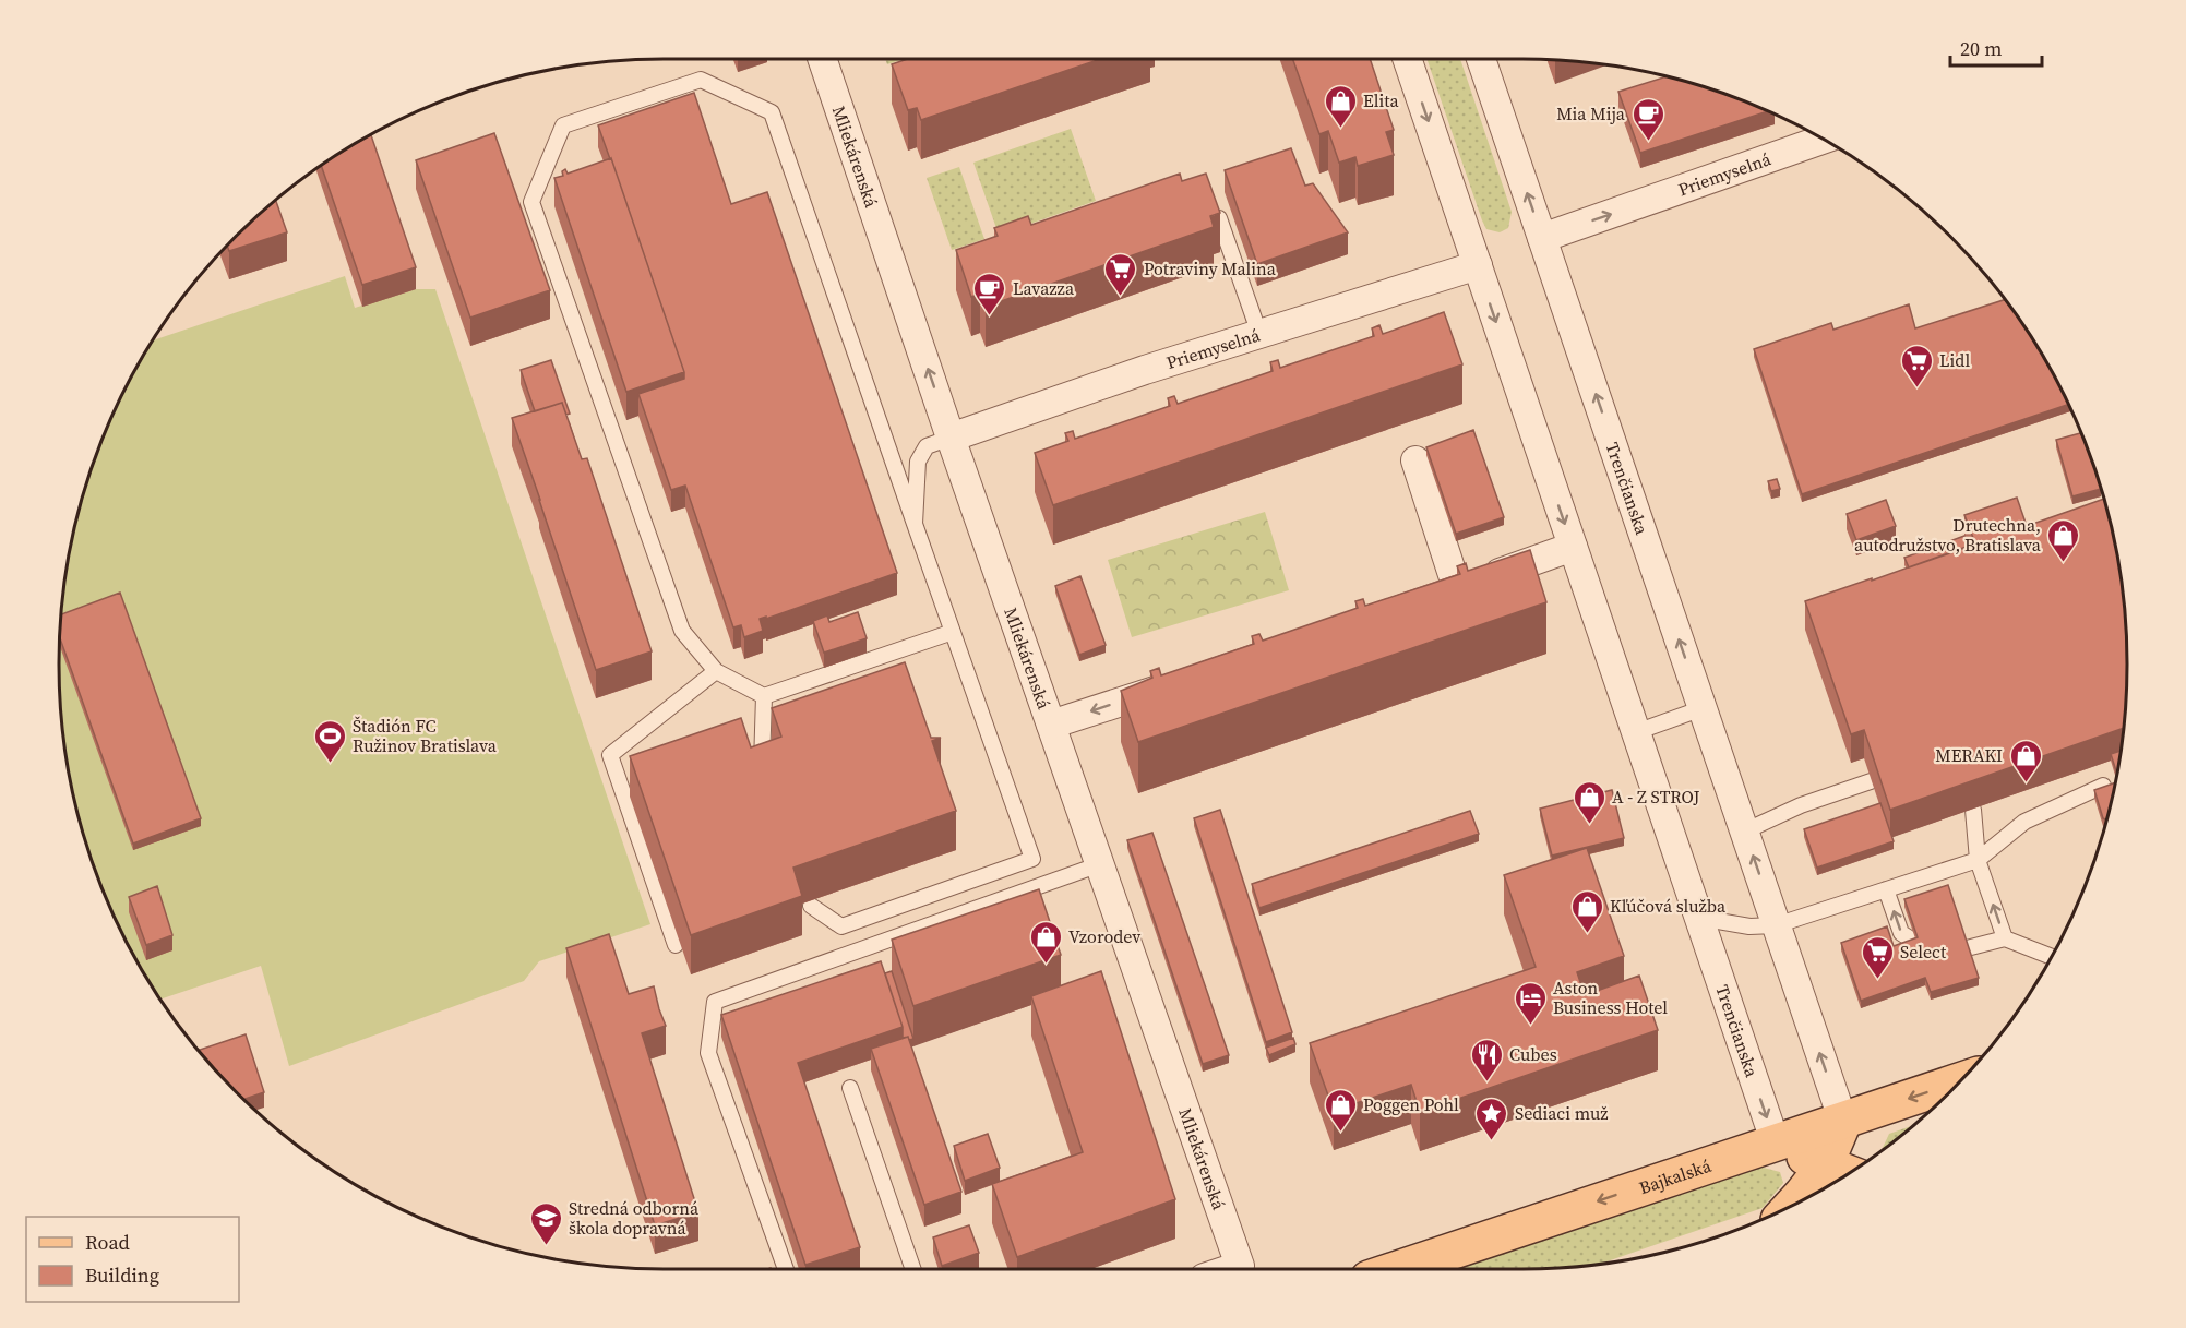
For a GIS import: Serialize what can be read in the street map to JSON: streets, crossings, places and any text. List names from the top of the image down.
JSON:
{
  "streets": {
    "main road": ["Bajkalská"],
    "street": ["Mliekárenská", "Priemyselná", "Trenčianska"]
  },
  "crossings": [
    ["Mliekárenská", "Priemyselná"],
    ["Priemyselná", "Trenčianska"],
    ["Trenčianska", "Bajkalská"]
  ],
  "one_way": ["Priemyselná", "Bajkalská"],
  "places": {
    "shop": [
      "Elita",
      "Drutechna, autodružstvo, Bratislava",
      "MERAKI",
      "A - Z STROJ",
      "Kľúčová služba",
      "Vzorodev",
      "Poggen Pohl"
    ],
    "cafe": ["Mia Mija", "Lavazza"],
    "supermarket": ["Potraviny Malina", "Lidl", "Select"],
    "sports": ["Štadión FC Ružinov Bratislava"],
    "hotel": ["Aston Business Hotel"],
    "restaurant": ["Cubes"],
    "place": ["Sediaci muž"],
    "school or university": ["Stredná odborná škola dopravná"]
  },
  "legend": ["Road", "Building"],
  "scale_bar": "20 m"
}
